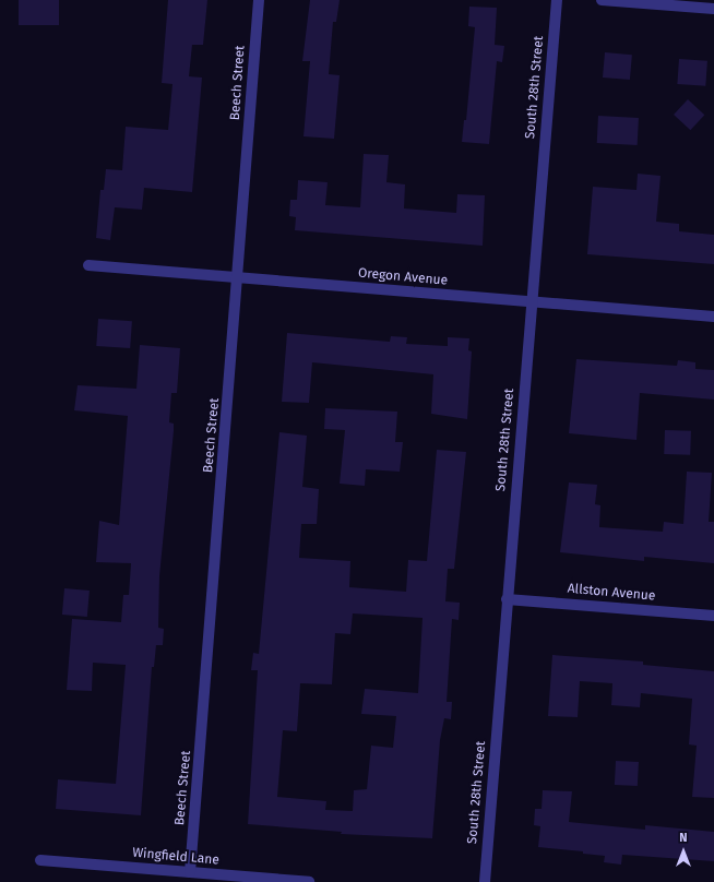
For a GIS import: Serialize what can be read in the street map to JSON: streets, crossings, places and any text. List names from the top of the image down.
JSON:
{
  "streets": {
    "street": [
      "Beech Street",
      "South 28th Street",
      "Oregon Avenue",
      "Allston Avenue",
      "Wingfield Lane"
    ]
  },
  "crossings": [
    ["Beech Street", "Oregon Avenue"],
    ["Beech Street", "Wingfield Lane"],
    ["South 28th Street", "Oregon Avenue"],
    ["South 28th Street", "Allston Avenue"]
  ],
  "north": "top"
}
